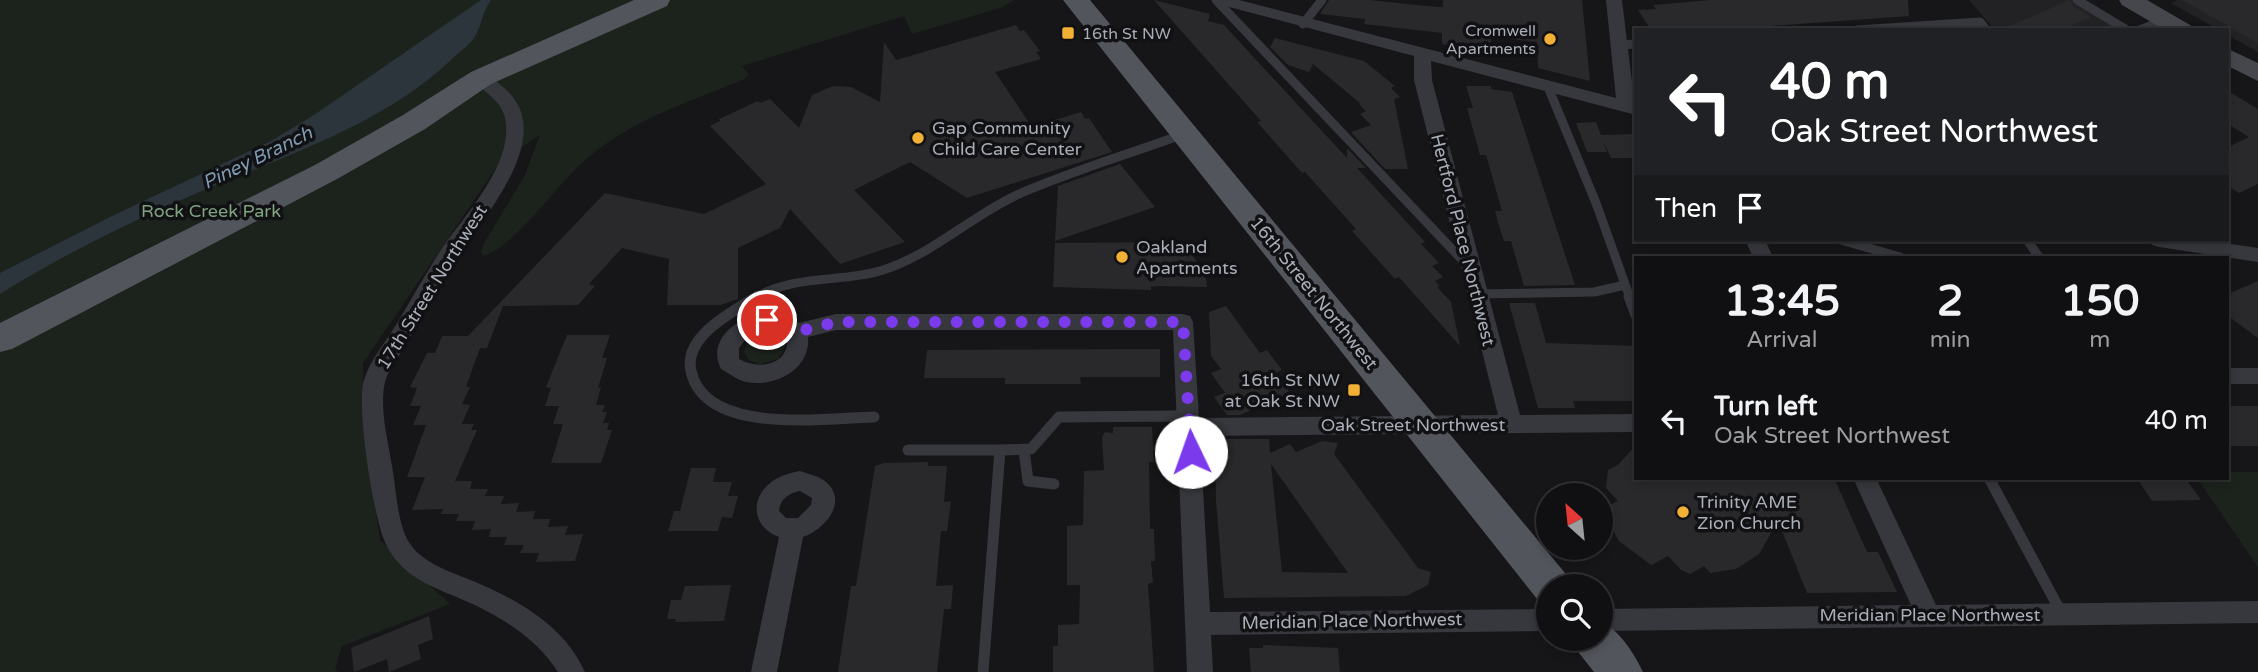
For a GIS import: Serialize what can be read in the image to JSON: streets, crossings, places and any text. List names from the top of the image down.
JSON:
{
  "streets": {
    "main road": ["16th Street Northwest"],
    "street": [
      "Hertford Place Northwest",
      "17th Street Northwest",
      "Oak Street Northwest",
      "Meridian Place Northwest"
    ]
  },
  "crossings": [
    ["Hertford Place Northwest", "Oak Street Northwest"],
    ["16th Street Northwest", "Oak Street Northwest"]
  ],
  "water": ["Piney Branch"],
  "parks": ["Rock Creek Park"],
  "places": {
    "transit": ["16th St NW", "16th St NW at Oak St NW"],
    "other": [
      "Cromwell Apartments",
      "Gap Community Child Care Center",
      "Oakland Apartments",
      "Trinity AME Zion Church"
    ]
  },
  "north": "top left",
  "page": {
    "turn": ["40 m", "Oak Street Northwest"],
    "then": "Then",
    "eta": [
      "13:45",
      "Arrival",
      "2",
      "min",
      "150",
      "m"
    ],
    "list": [
      {
        "name": "Turn left",
        "note": "Oak Street Northwest",
        "value": "40 m"
      }
    ]
  }
}
